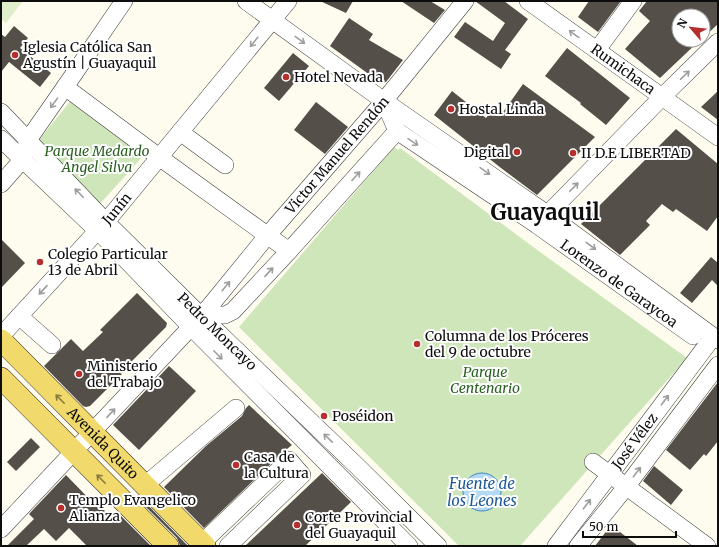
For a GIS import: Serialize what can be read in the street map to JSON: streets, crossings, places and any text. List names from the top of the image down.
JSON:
{
  "streets": {
    "main road": ["Avenida Quito"],
    "street": [
      "Rumichaca",
      "Victor Manuel Rendón",
      "Junín",
      "Lorenzo de Garaycoa",
      "Pedro Moncayo",
      "José Vélez"
    ]
  },
  "crossings": [
    ["Victor Manuel Rendón", "Lorenzo de Garaycoa"],
    ["Victor Manuel Rendón", "Pedro Moncayo"],
    ["Victor Manuel Rendón", "Avenida Quito"],
    ["Junín", "Lorenzo de Garaycoa"],
    ["Junín", "Pedro Moncayo"],
    ["Lorenzo de Garaycoa", "José Vélez"]
  ],
  "one_way": ["Rumichaca", "Lorenzo de Garaycoa", "José Vélez"],
  "districts": ["Guayaquil"],
  "water": ["Fuente de los Leones"],
  "parks": ["Parque Medardo Angel Silva", "Parque Centenario"],
  "places": [
    "Iglesia Católica San Agustín | Guayaquil",
    "Hotel Nevada",
    "Hostal Linda",
    "Digital",
    "II D.E LIBERTAD",
    "Colegio Particular 13 de Abril",
    "Columna de los Próceres del 9 de octubre",
    "Ministerio del Trabajo",
    "Poséidon",
    "Casa de la Cultura",
    "Templo Evangelico Alianza",
    "Corte Provincial del Guayaquil"
  ],
  "scale_bar": "50 m",
  "north": "top left"
}
